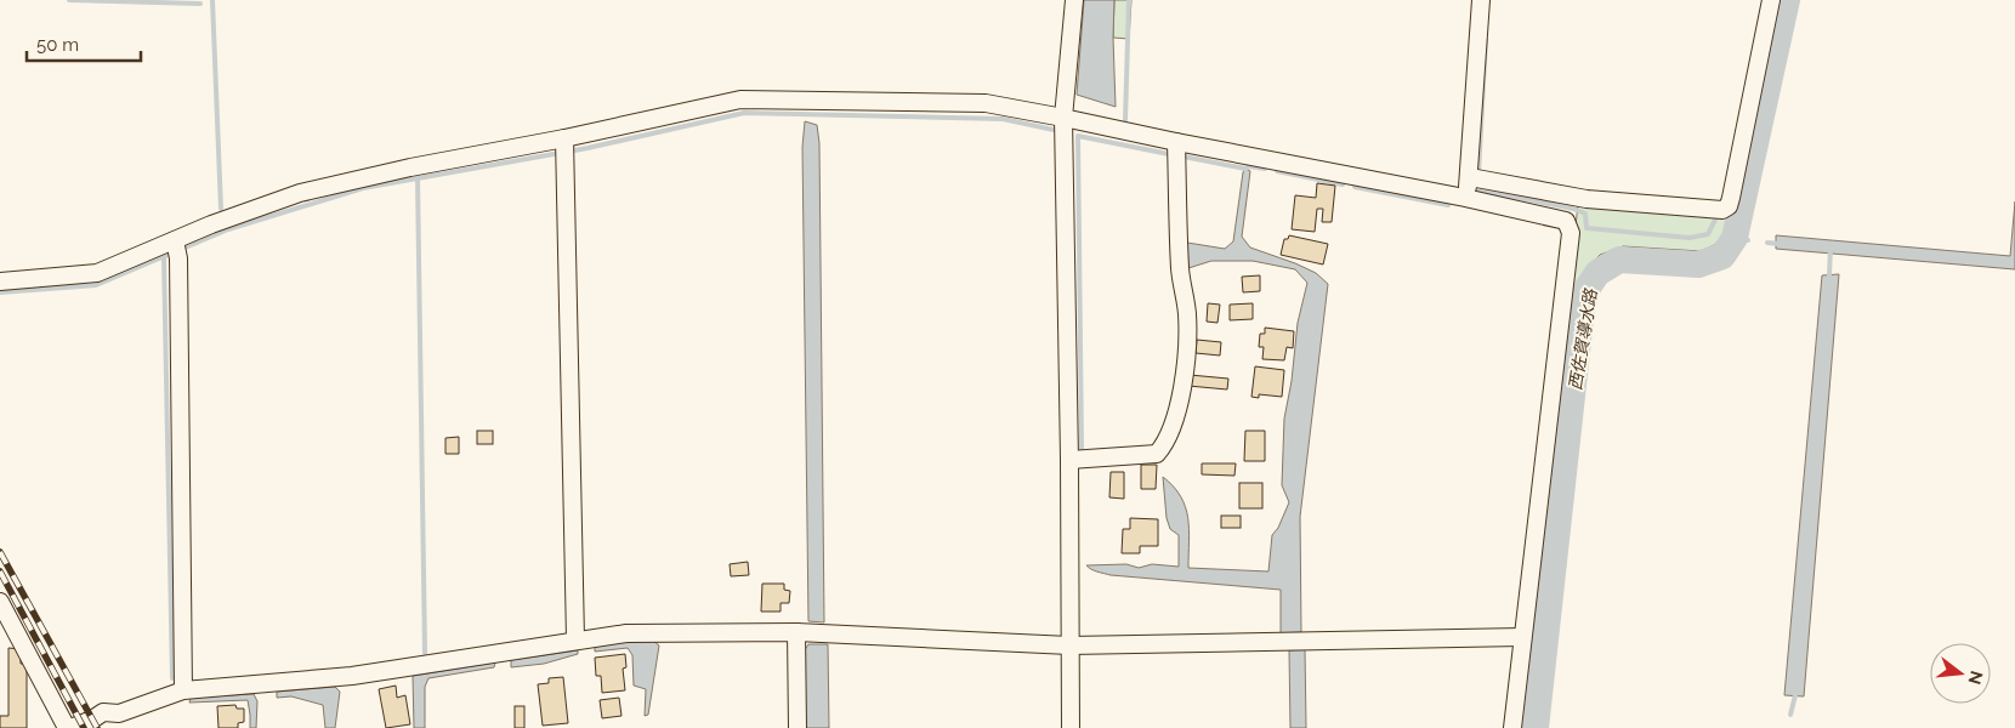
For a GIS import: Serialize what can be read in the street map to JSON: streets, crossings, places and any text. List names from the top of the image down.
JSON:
{
  "water": ["西佐賀導水路"],
  "scale_bar": "50 m",
  "north": "right"
}
